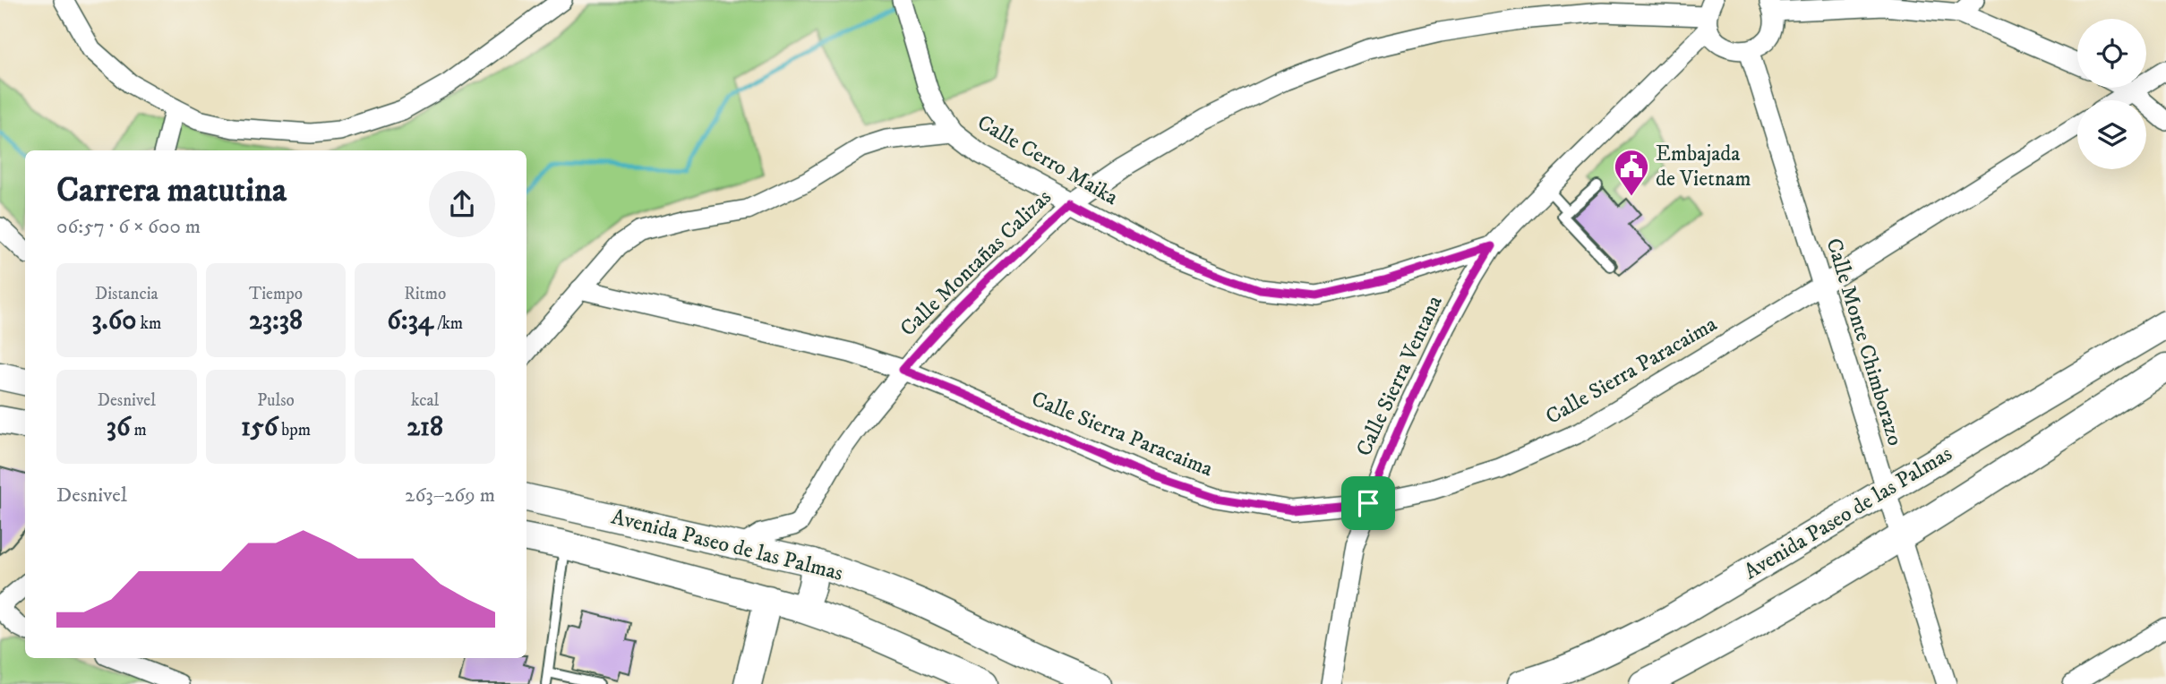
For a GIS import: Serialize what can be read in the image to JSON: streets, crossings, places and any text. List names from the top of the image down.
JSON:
{
  "streets": {
    "main road": ["Avenida Paseo de las Palmas"],
    "street": [
      "Calle Cerro Maika",
      "Calle Montañas Calizas",
      "Calle Monte Chimborazo",
      "Calle Sierra Paracaima",
      "Calle Sierra Ventana"
    ]
  },
  "crossings": [
    ["Calle Cerro Maika", "Calle Montañas Calizas"],
    ["Calle Cerro Maika", "Calle Sierra Paracaima"],
    ["Calle Cerro Maika", "Calle Sierra Ventana"],
    ["Calle Montañas Calizas", "Calle Sierra Paracaima"],
    ["Calle Montañas Calizas", "Calle Sierra Ventana"],
    ["Calle Montañas Calizas", "Avenida Paseo de las Palmas"],
    ["Calle Monte Chimborazo", "Calle Sierra Paracaima"],
    ["Calle Monte Chimborazo", "Avenida Paseo de las Palmas"],
    ["Calle Sierra Paracaima", "Calle Sierra Ventana"]
  ],
  "places": {
    "public building": ["Embajada de Vietnam"]
  },
  "page": {
    "heading": ["Carrera matutina", "06:57 · 6 × 600 m"],
    "stats": [
      ["Distancia", "3.60 km"],
      ["Tiempo", "23:38"],
      ["Ritmo", "6:34 /km"],
      ["Desnivel", "36 m"],
      ["Pulso", "156 bpm"],
      ["kcal", "218"]
    ],
    "chart": ["Desnivel", "263–269 m"]
  }
}
